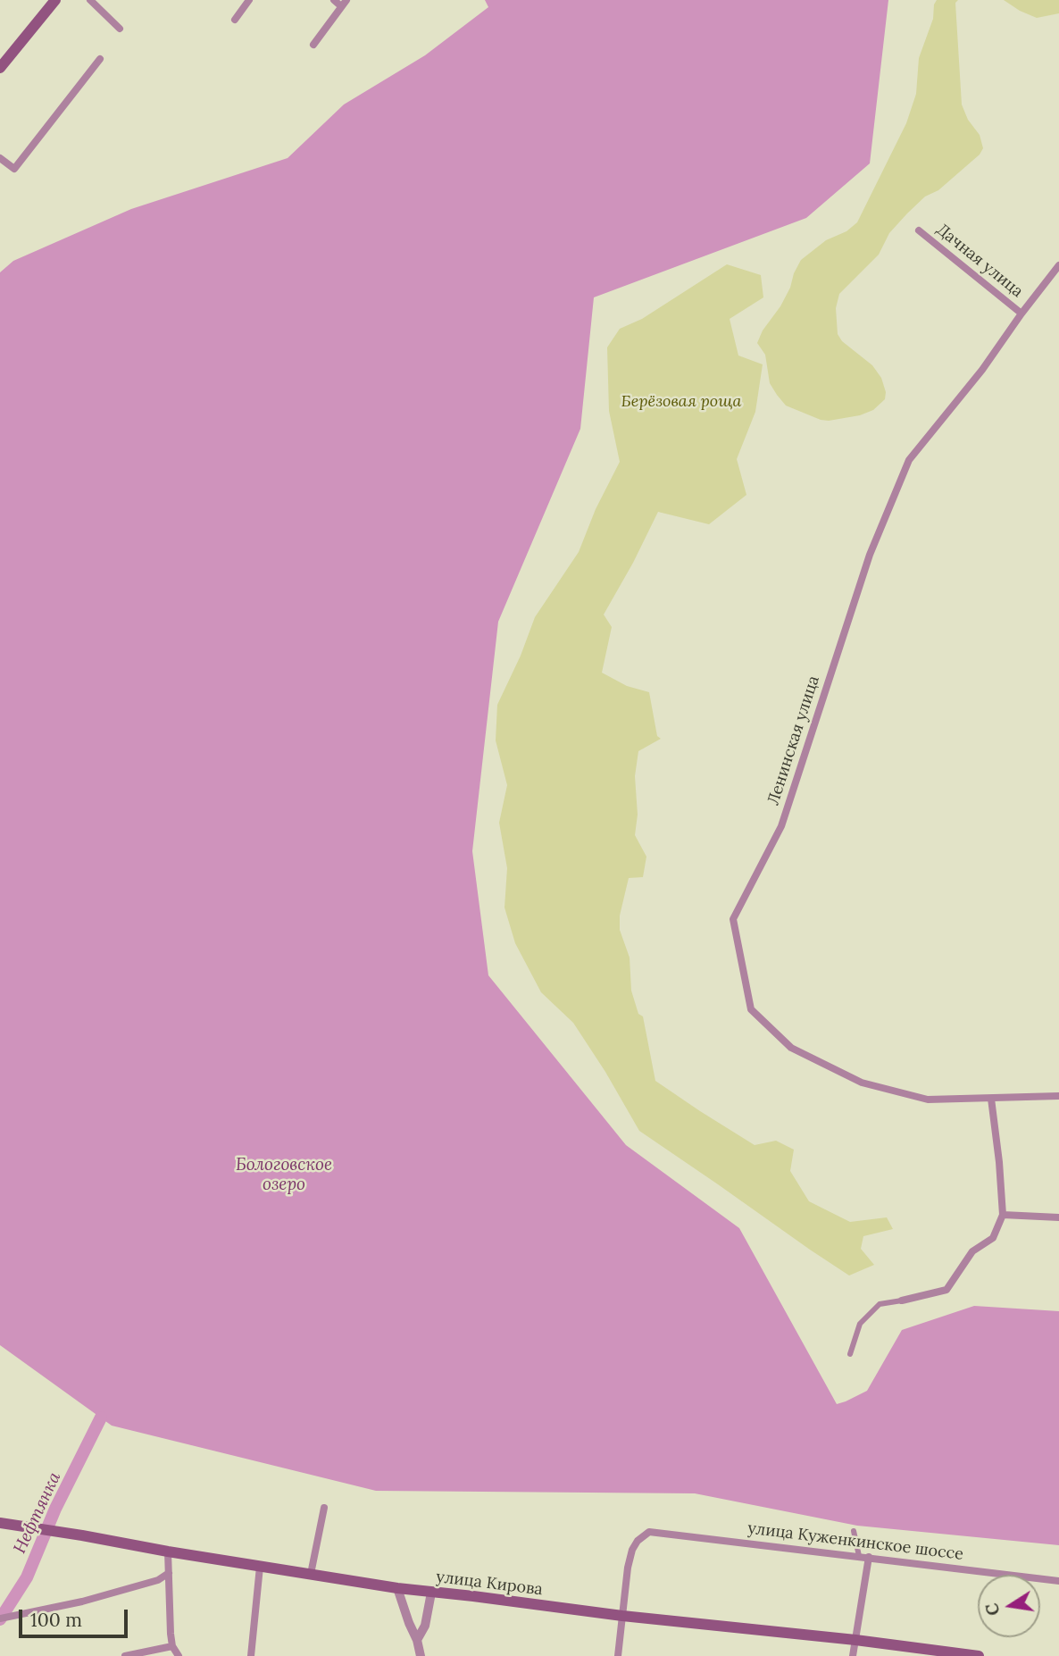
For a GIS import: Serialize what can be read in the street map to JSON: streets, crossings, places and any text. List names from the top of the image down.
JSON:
{
  "streets": {
    "main road": ["улица Кирова"],
    "street": ["Дачная улица", "Ленинская улица", "улица Куженкинское шоссе"]
  },
  "crossings": [
    ["Дачная улица", "Ленинская улица"],
    ["улица Куженкинское шоссе", "улица Кирова"]
  ],
  "water": ["Бологовское озеро", "Нефтянка"],
  "parks": ["Берёзовая роща"],
  "scale_bar": "100 m",
  "north": "left"
}
